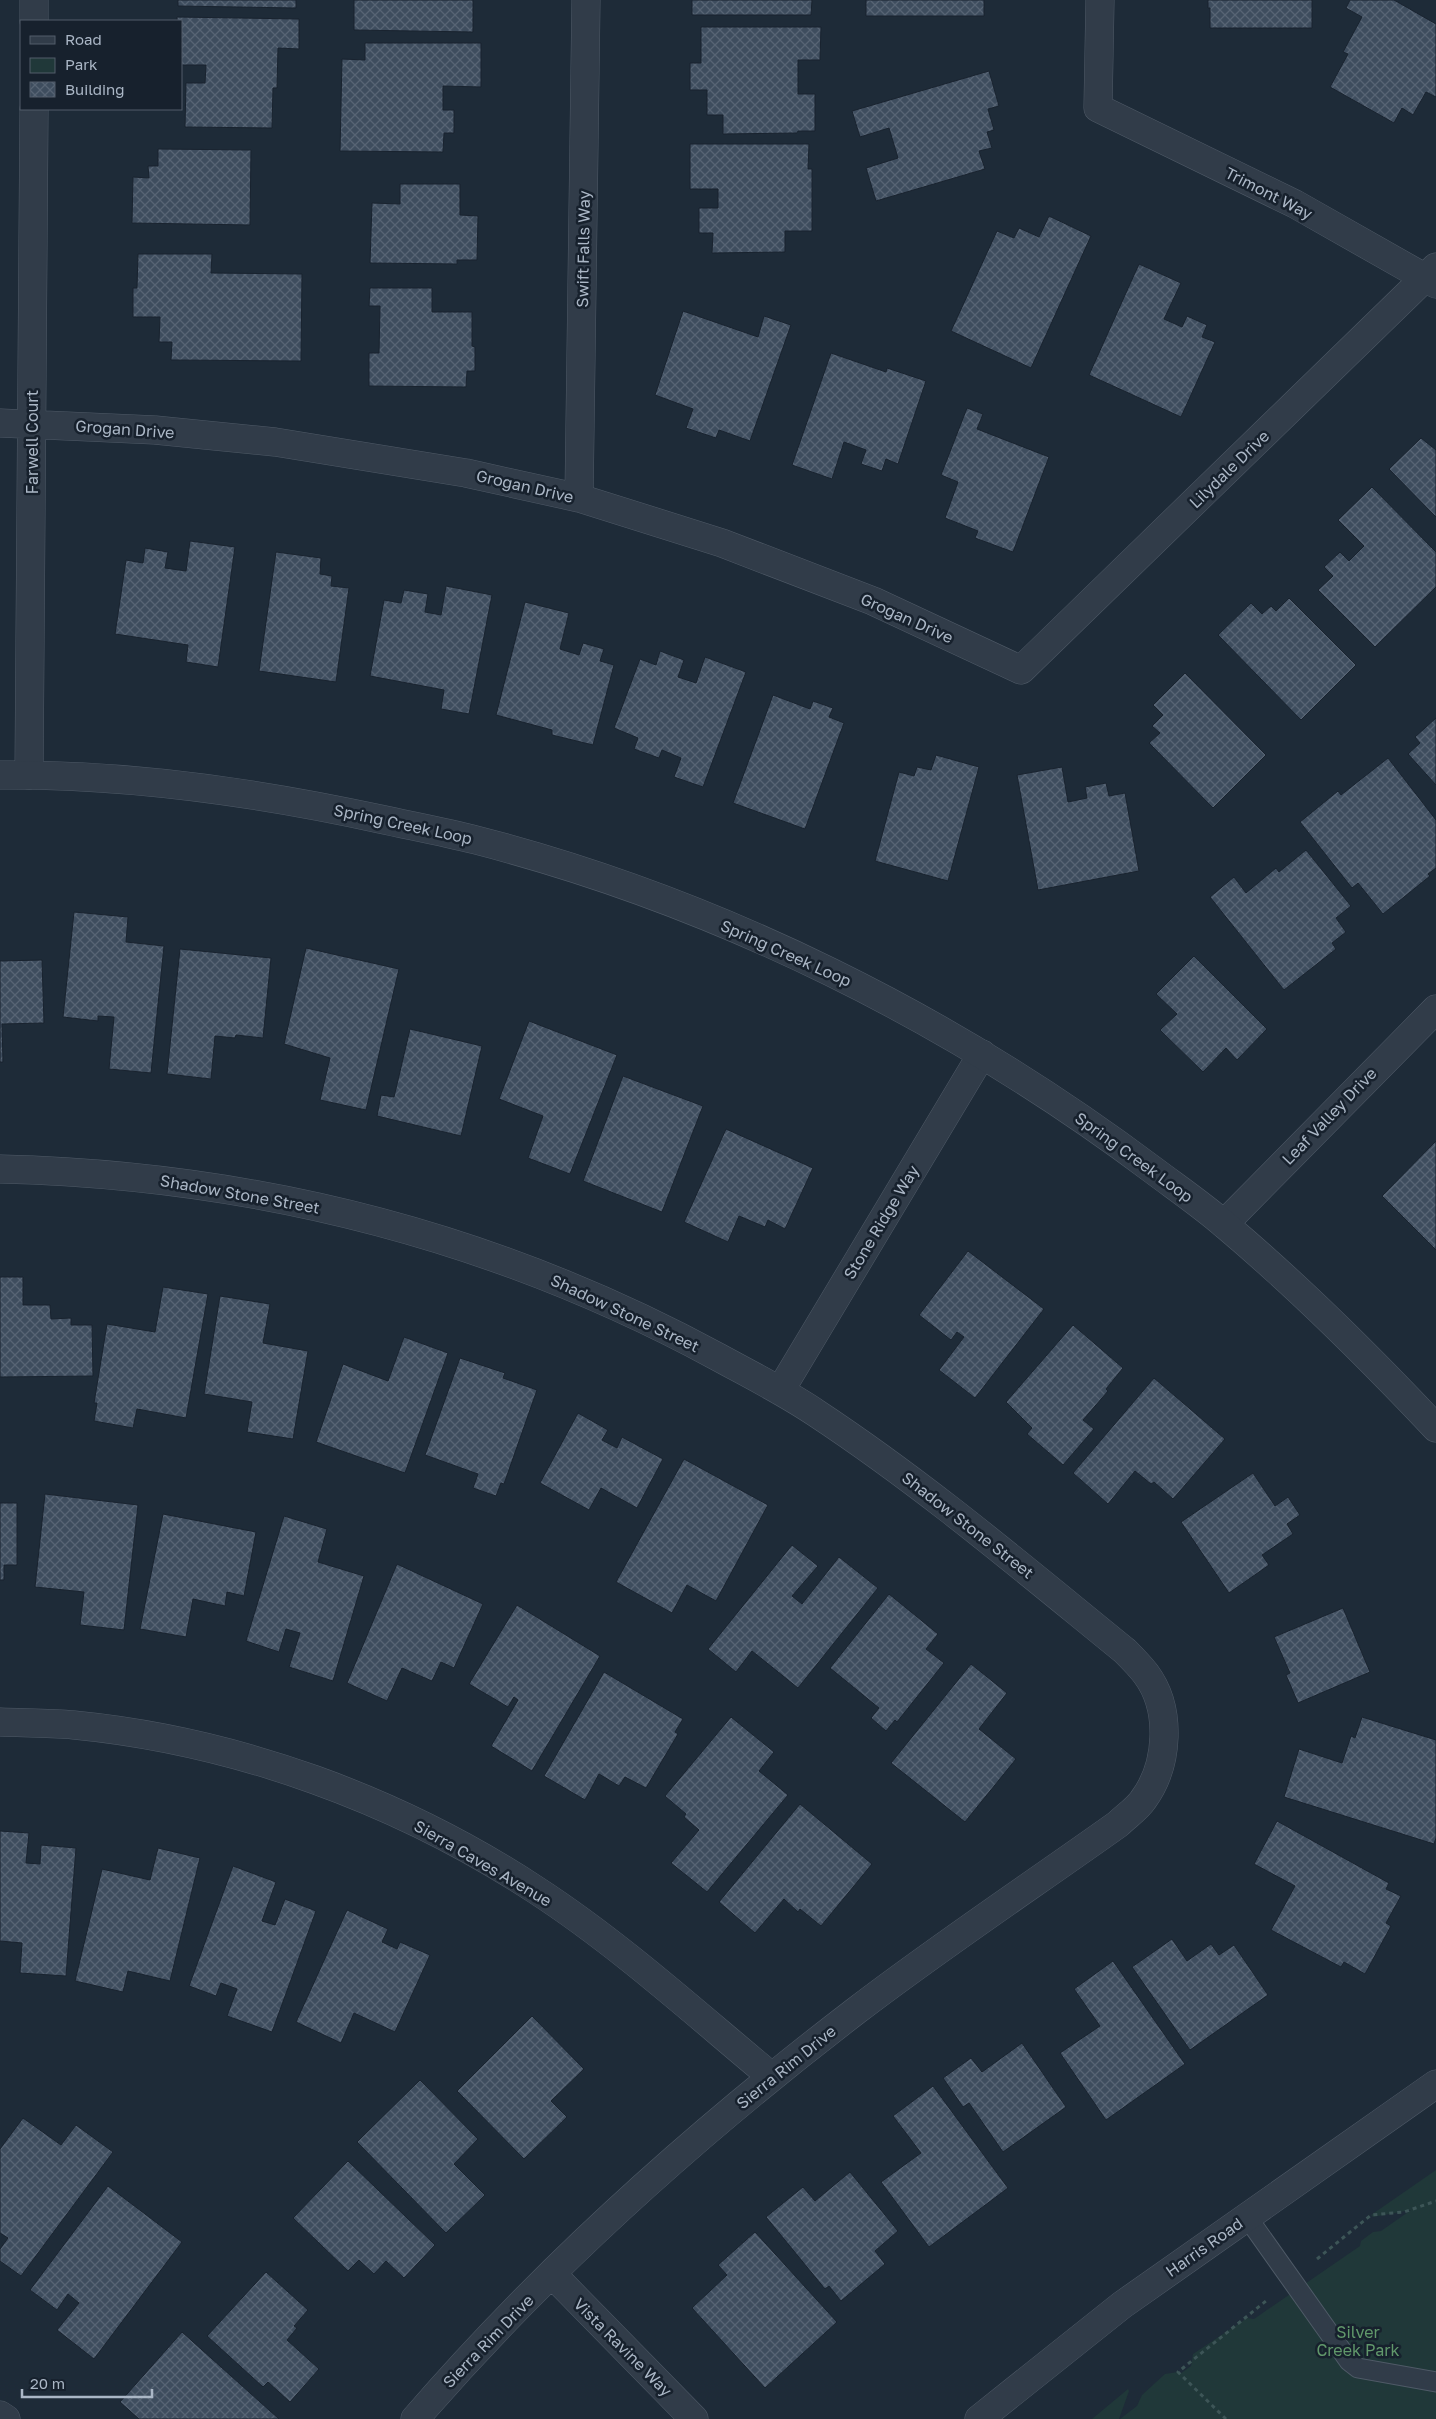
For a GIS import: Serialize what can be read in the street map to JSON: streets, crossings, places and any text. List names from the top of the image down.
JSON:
{
  "streets": {
    "street": [
      "Trimont Way",
      "Swift Falls Way",
      "Grogan Drive",
      "Farwell Court",
      "Lilydale Drive",
      "Spring Creek Loop",
      "Leaf Valley Drive",
      "Shadow Stone Street",
      "Stone Ridge Way",
      "Sierra Caves Avenue",
      "Sierra Rim Drive",
      "Harris Road",
      "Vista Ravine Way"
    ]
  },
  "crossings": [
    ["Trimont Way", "Lilydale Drive"],
    ["Swift Falls Way", "Grogan Drive"],
    ["Grogan Drive", "Farwell Court"],
    ["Grogan Drive", "Lilydale Drive"],
    ["Farwell Court", "Spring Creek Loop"],
    ["Spring Creek Loop", "Leaf Valley Drive"],
    ["Spring Creek Loop", "Stone Ridge Way"],
    ["Shadow Stone Street", "Stone Ridge Way"],
    ["Shadow Stone Street", "Sierra Rim Drive"],
    ["Sierra Caves Avenue", "Sierra Rim Drive"],
    ["Sierra Rim Drive", "Vista Ravine Way"]
  ],
  "parks": ["Silver Creek Park"],
  "legend": ["Road", "Park", "Building"],
  "scale_bar": "20 m"
}
